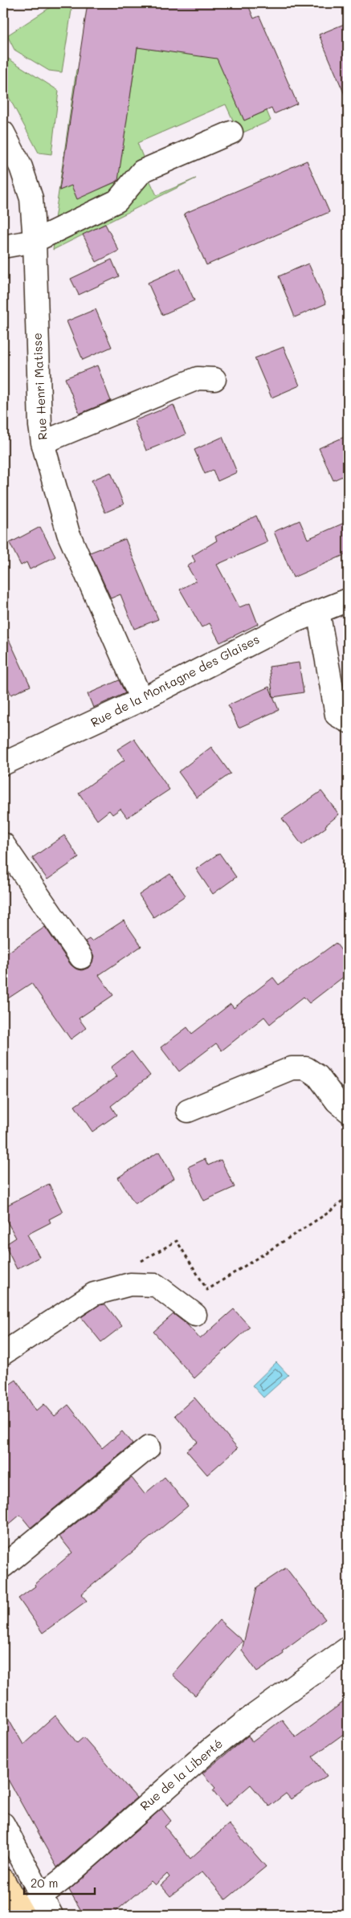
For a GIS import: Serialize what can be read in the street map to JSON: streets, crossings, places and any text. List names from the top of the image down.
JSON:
{
  "streets": {
    "street": ["Rue Henri Matisse", "Rue de la Montagne des Glaises", "Rue de la Liberté"]
  },
  "crossings": [
    ["Rue Henri Matisse", "Rue de la Montagne des Glaises"]
  ],
  "scale_bar": "20 m"
}
